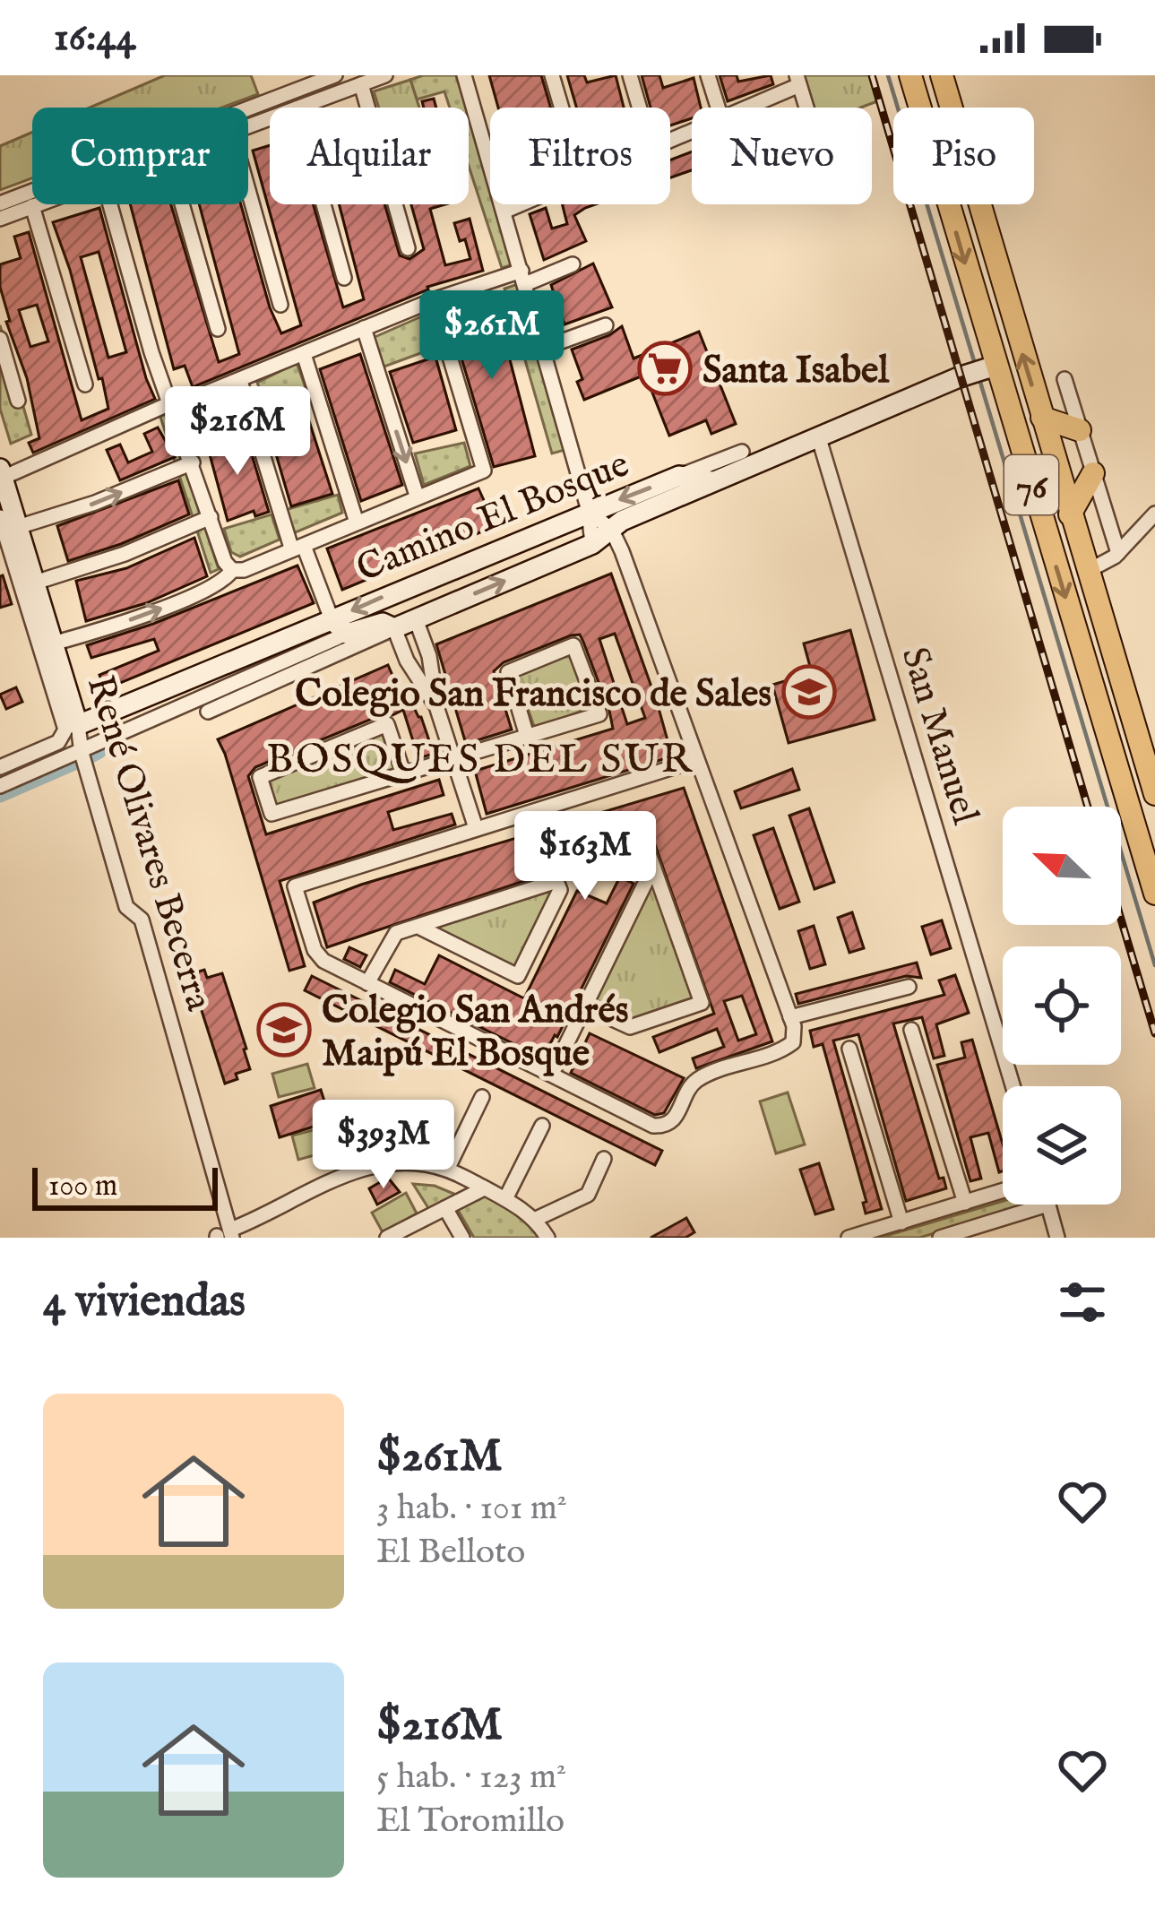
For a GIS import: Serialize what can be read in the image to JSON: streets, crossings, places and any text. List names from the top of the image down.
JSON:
{
  "streets": {
    "main road": ["76"],
    "street": ["Camino El Bosque", "San Manuel", "René Olivares Becerra"]
  },
  "crossings": [
    ["76", "Camino El Bosque"],
    ["Camino El Bosque", "San Manuel"],
    ["Camino El Bosque", "René Olivares Becerra"]
  ],
  "districts": ["BOSQUES DEL SUR"],
  "places": {
    "supermarket": ["Santa Isabel"],
    "school or university": ["Colegio San Francisco de Sales", "Colegio San Andrés Maipú El Bosque"]
  },
  "scale_bar": "100 m",
  "north": "top left",
  "page": {
    "status": "16:44",
    "chip": [
      "Comprar",
      "Alquilar",
      "Filtros",
      "Nuevo",
      "Piso"
    ],
    "price": [
      "$261M",
      "$216M",
      "$163M",
      "$393M"
    ],
    "scale": "100 m",
    "heading": "4 viviendas",
    "list": [
      {
        "name": "$261M",
        "note": "3 hab. · 101 m² · El Belloto"
      },
      {
        "name": "$216M",
        "note": "5 hab. · 123 m² · El Toromillo"
      }
    ]
  }
}
